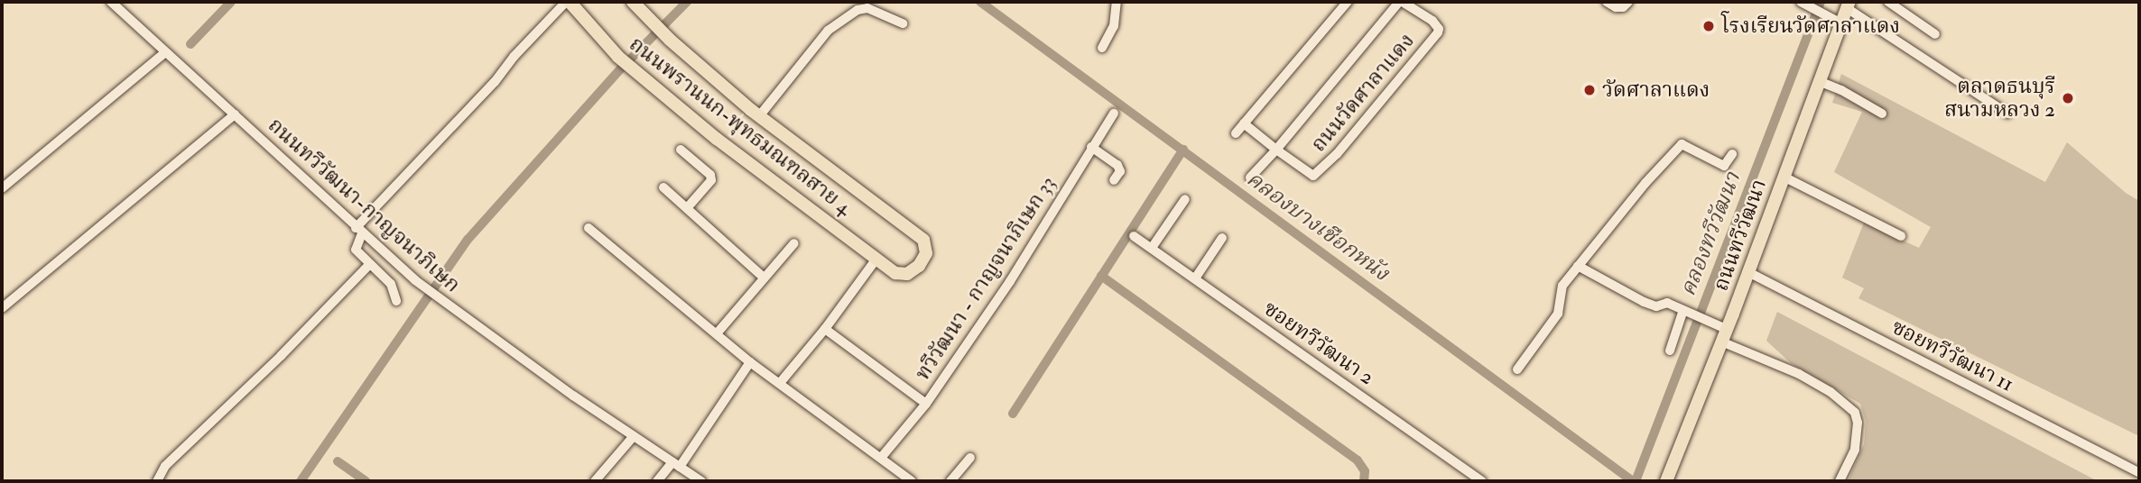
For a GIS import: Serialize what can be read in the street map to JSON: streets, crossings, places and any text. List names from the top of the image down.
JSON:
{
  "streets": {
    "main road": ["ถนนพรานนก-พุทธมณฑลสาย 4", "ถนนทวีวัฒนา"],
    "street": [
      "ถนนวัดศาลาแดง",
      "ถนนทวีวัฒนา-กาญจนาภิเษก",
      "ทวีวัฒนา - กาญจนาภิเษก 33",
      "ซอยทวีวัฒนา 2",
      "ซอยทวีวัฒนา 11"
    ]
  },
  "crossings": [
    ["ถนนทวีวัฒนา", "ซอยทวีวัฒนา 11"]
  ],
  "water": ["คลองบางเชือกหนัง", "คลองทวีวัฒนา"],
  "places": ["โรงเรียนวัดศาลาแดง", "วัดศาลาแดง", "ตลาดธนบุรี สนามหลวง 2"]
}
